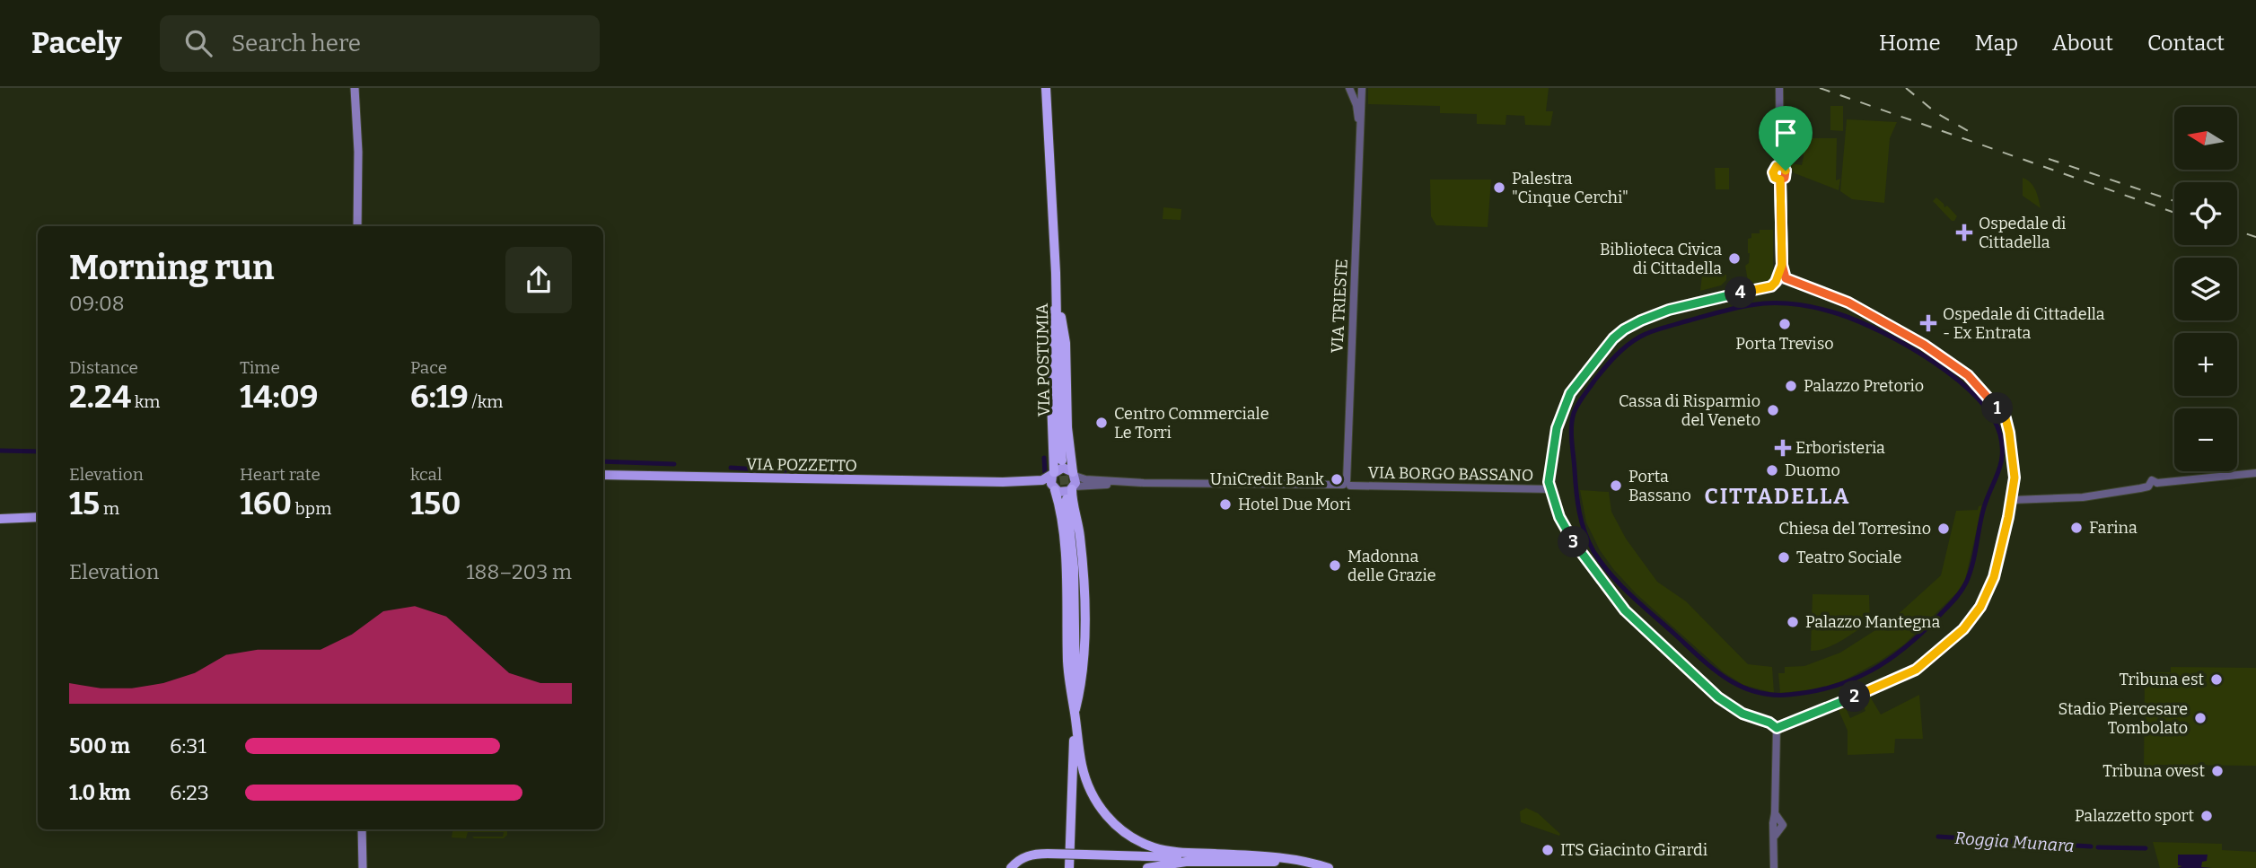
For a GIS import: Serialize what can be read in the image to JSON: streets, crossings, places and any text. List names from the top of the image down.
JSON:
{
  "streets": {
    "highway": ["VIA POSTUMIA"],
    "main road": ["VIA POZZETTO", "VIA BORGO BASSANO"],
    "street": ["VIA TRIESTE"]
  },
  "crossings": [
    ["VIA TRIESTE", "VIA BORGO BASSANO"],
    ["VIA POZZETTO", "VIA BORGO BASSANO"]
  ],
  "districts": ["CITTADELLA"],
  "water": ["Roggia Munara"],
  "places": {
    "other": [
      "Palestra \"Cinque Cerchi\"",
      "Biblioteca Civica di Cittadella",
      "Porta Treviso",
      "Palazzo Pretorio",
      "Cassa di Risparmio del Veneto",
      "Centro Commerciale Le Torri",
      "Duomo",
      "UniCredit Bank",
      "Porta Bassano",
      "Hotel Due Mori",
      "Farina",
      "Chiesa del Torresino",
      "Teatro Sociale",
      "Madonna delle Grazie",
      "Palazzo Mantegna",
      "Tribuna est",
      "Stadio Piercesare Tombolato",
      "Tribuna ovest",
      "Palazzetto sport",
      "ITS Giacinto Girardi"
    ],
    "health": ["Ospedale di Cittadella", "Ospedale di Cittadella - Ex Entrata", "Erboristeria"]
  },
  "north": "left",
  "page": {
    "header": "Pacely",
    "search": "Search here",
    "nav": [
      "Home",
      "Map",
      "About",
      "Contact"
    ],
    "map_buttons": ["+", "−"],
    "heading": ["Morning run", "09:08"],
    "pins": [
      "4",
      "1",
      "3",
      "2"
    ],
    "stats": [
      ["Distance", "2.24 km"],
      ["Time", "14:09"],
      ["Pace", "6:19 /km"],
      ["Elevation", "15 m"],
      ["Heart rate", "160 bpm"],
      ["kcal", "150"]
    ],
    "chart": ["Elevation", "188–203 m"],
    "list": [
      {
        "name": "500 m",
        "note": "6:31"
      },
      {
        "name": "1.0 km",
        "note": "6:23"
      }
    ]
  }
}
